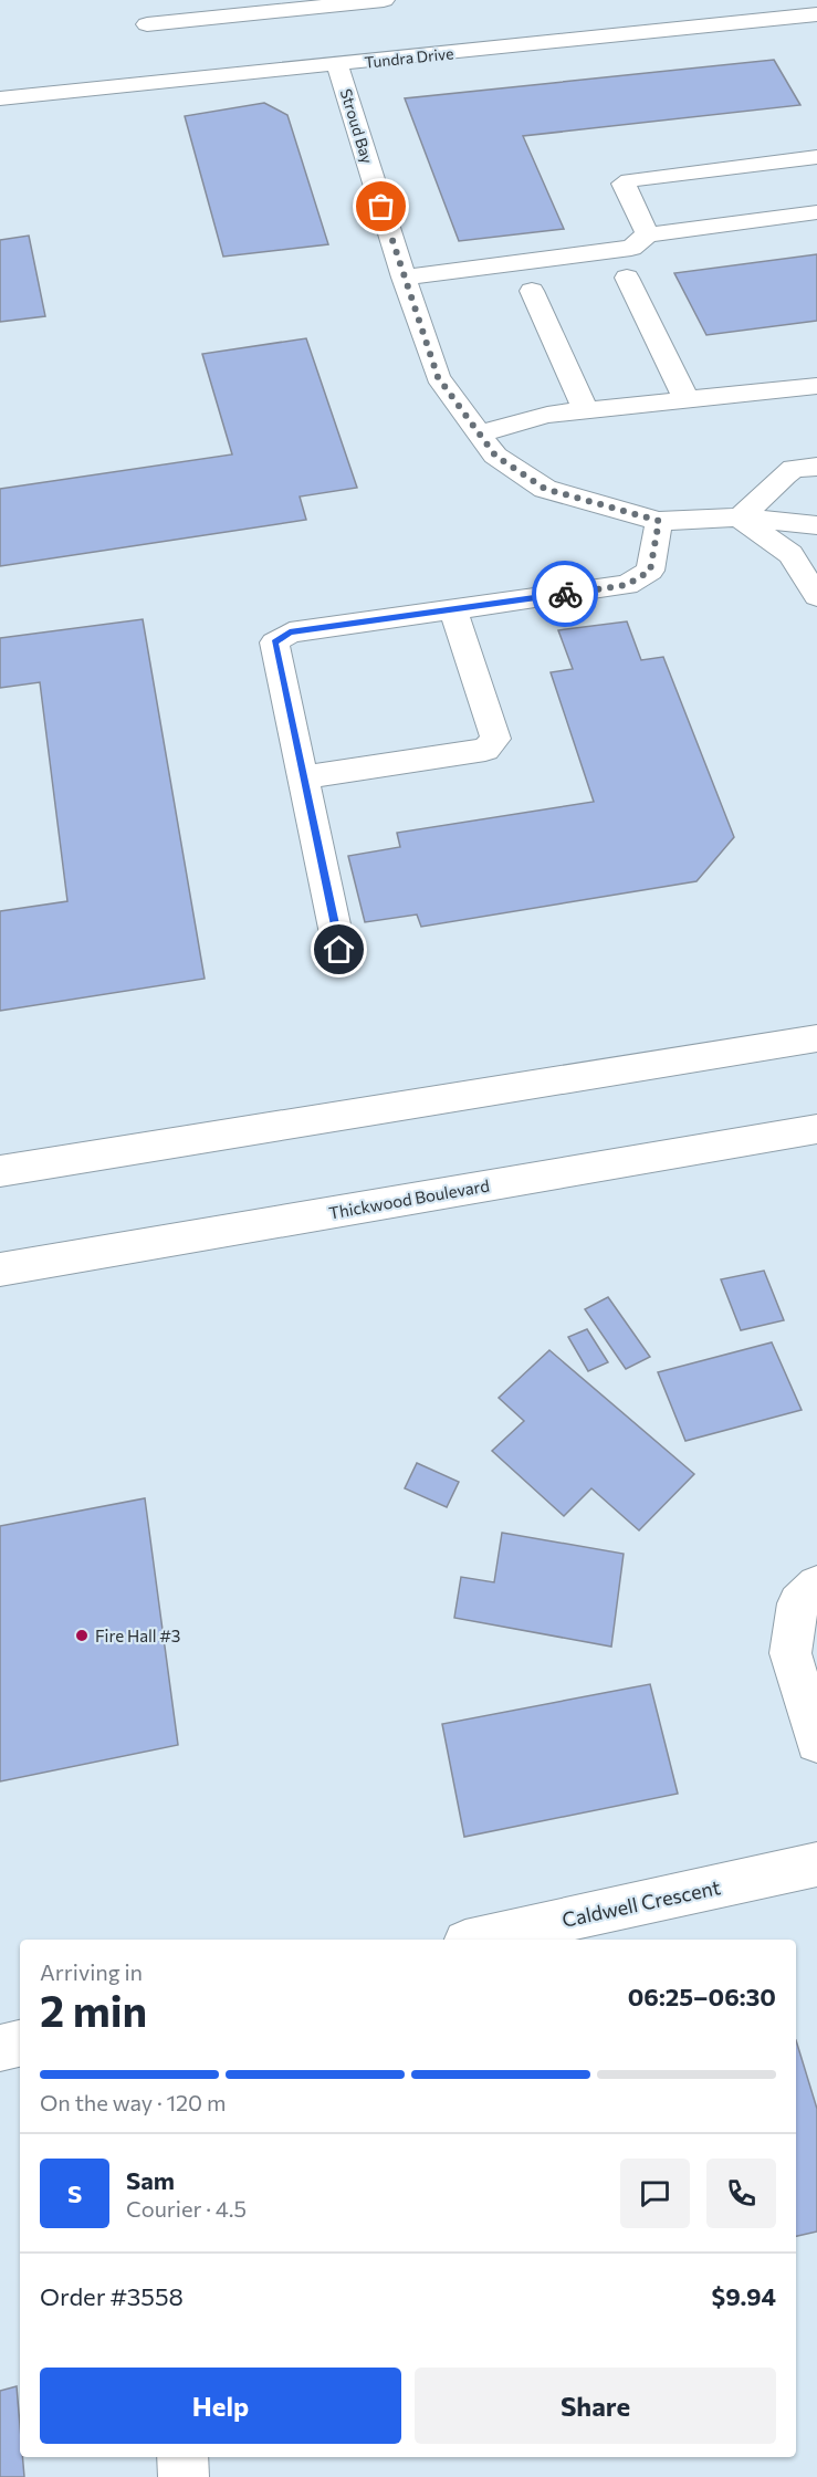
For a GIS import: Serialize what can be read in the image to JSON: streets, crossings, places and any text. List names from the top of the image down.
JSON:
{
  "streets": {
    "street": [
      "Tundra Drive",
      "Stroud Bay",
      "Thickwood Boulevard",
      "Caldwell Crescent"
    ]
  },
  "crossings": [
    ["Tundra Drive", "Stroud Bay"]
  ],
  "places": ["Fire Hall #3"],
  "page": {
    "heading": ["2 min", "Arriving in", "06:25–06:30"],
    "panel": [
      "Sam",
      "Courier · 4.5",
      "Order #3558",
      "$9.94"
    ],
    "bar": "On the way · 120 m",
    "round": "S",
    "buttons": ["Help", "Share"]
  }
}
